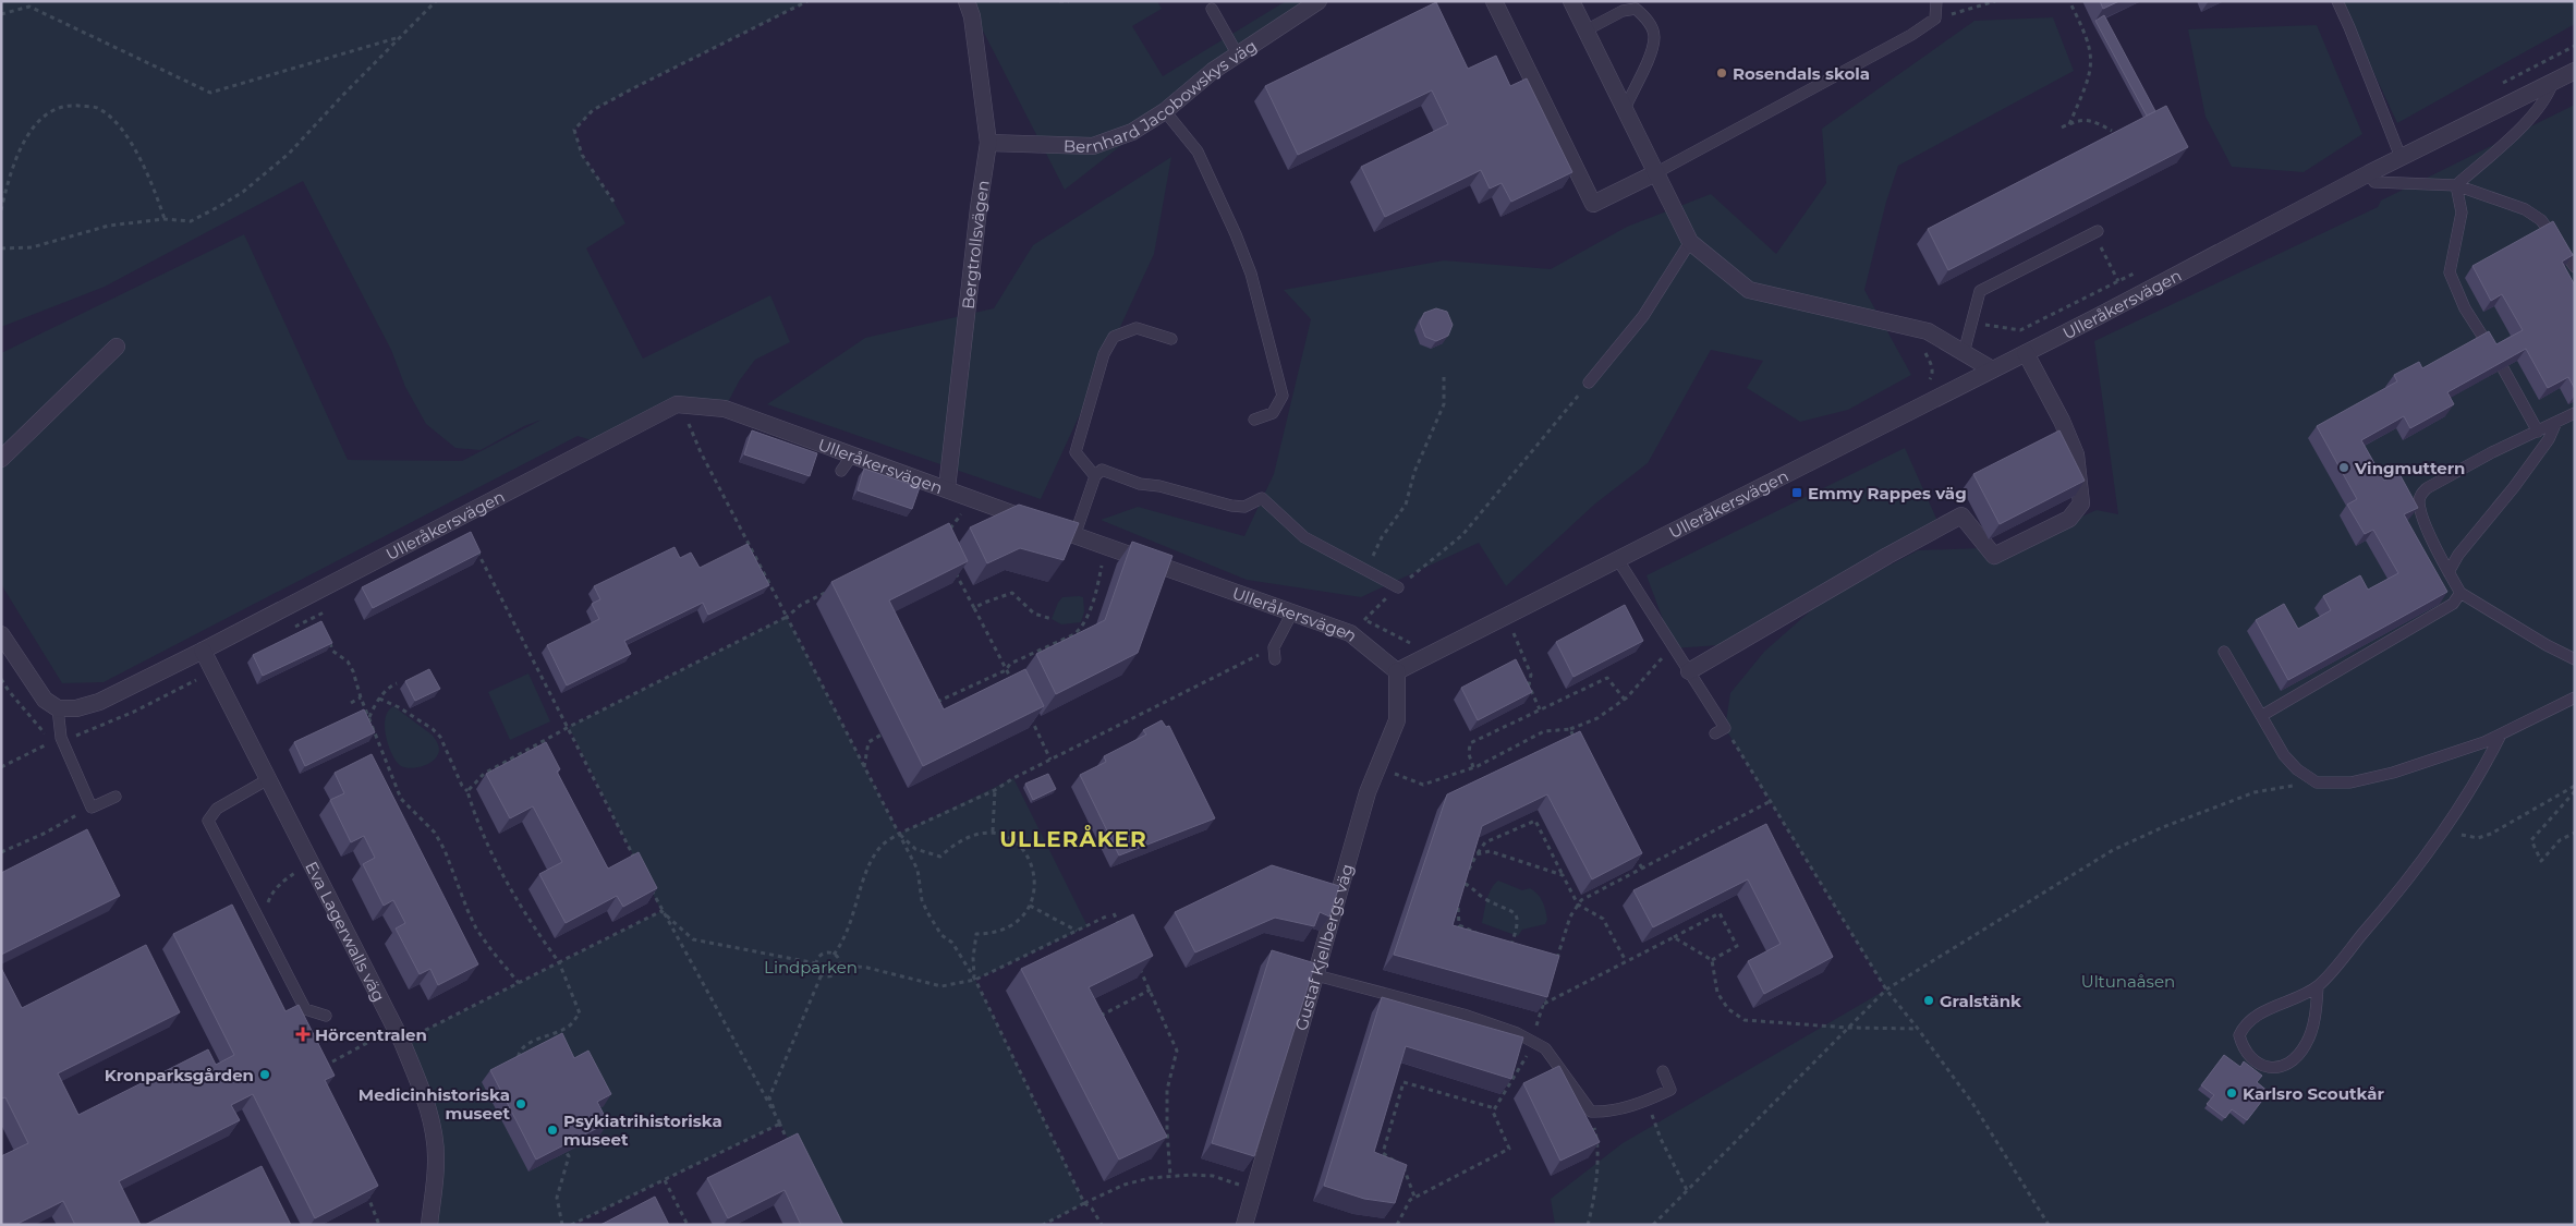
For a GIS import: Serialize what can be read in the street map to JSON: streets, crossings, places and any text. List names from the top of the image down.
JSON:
{
  "streets": {
    "street": [
      "Bernhard Jacobowskys väg",
      "Bergtrollsvägen",
      "Ulleråkersvägen",
      "Eva Lagerwalls väg",
      "Gustaf Kjellbergs väg"
    ]
  },
  "crossings": [
    ["Bernhard Jacobowskys väg", "Bergtrollsvägen"],
    ["Bergtrollsvägen", "Ulleråkersvägen"],
    ["Ulleråkersvägen", "Eva Lagerwalls väg"],
    ["Ulleråkersvägen", "Gustaf Kjellbergs väg"]
  ],
  "districts": ["ULLERÅKER"],
  "parks": ["Lindparken", "Ultunaåsen"],
  "places": {
    "other": [
      "Rosendals skola",
      "Vingmuttern",
      "Gralstänk",
      "Kronparksgården",
      "Karlsro Scoutkår",
      "Medicinhistoriska museet",
      "Psykiatrihistoriska museet"
    ],
    "transit": ["Emmy Rappes väg"],
    "health": ["Hörcentralen"]
  }
}
